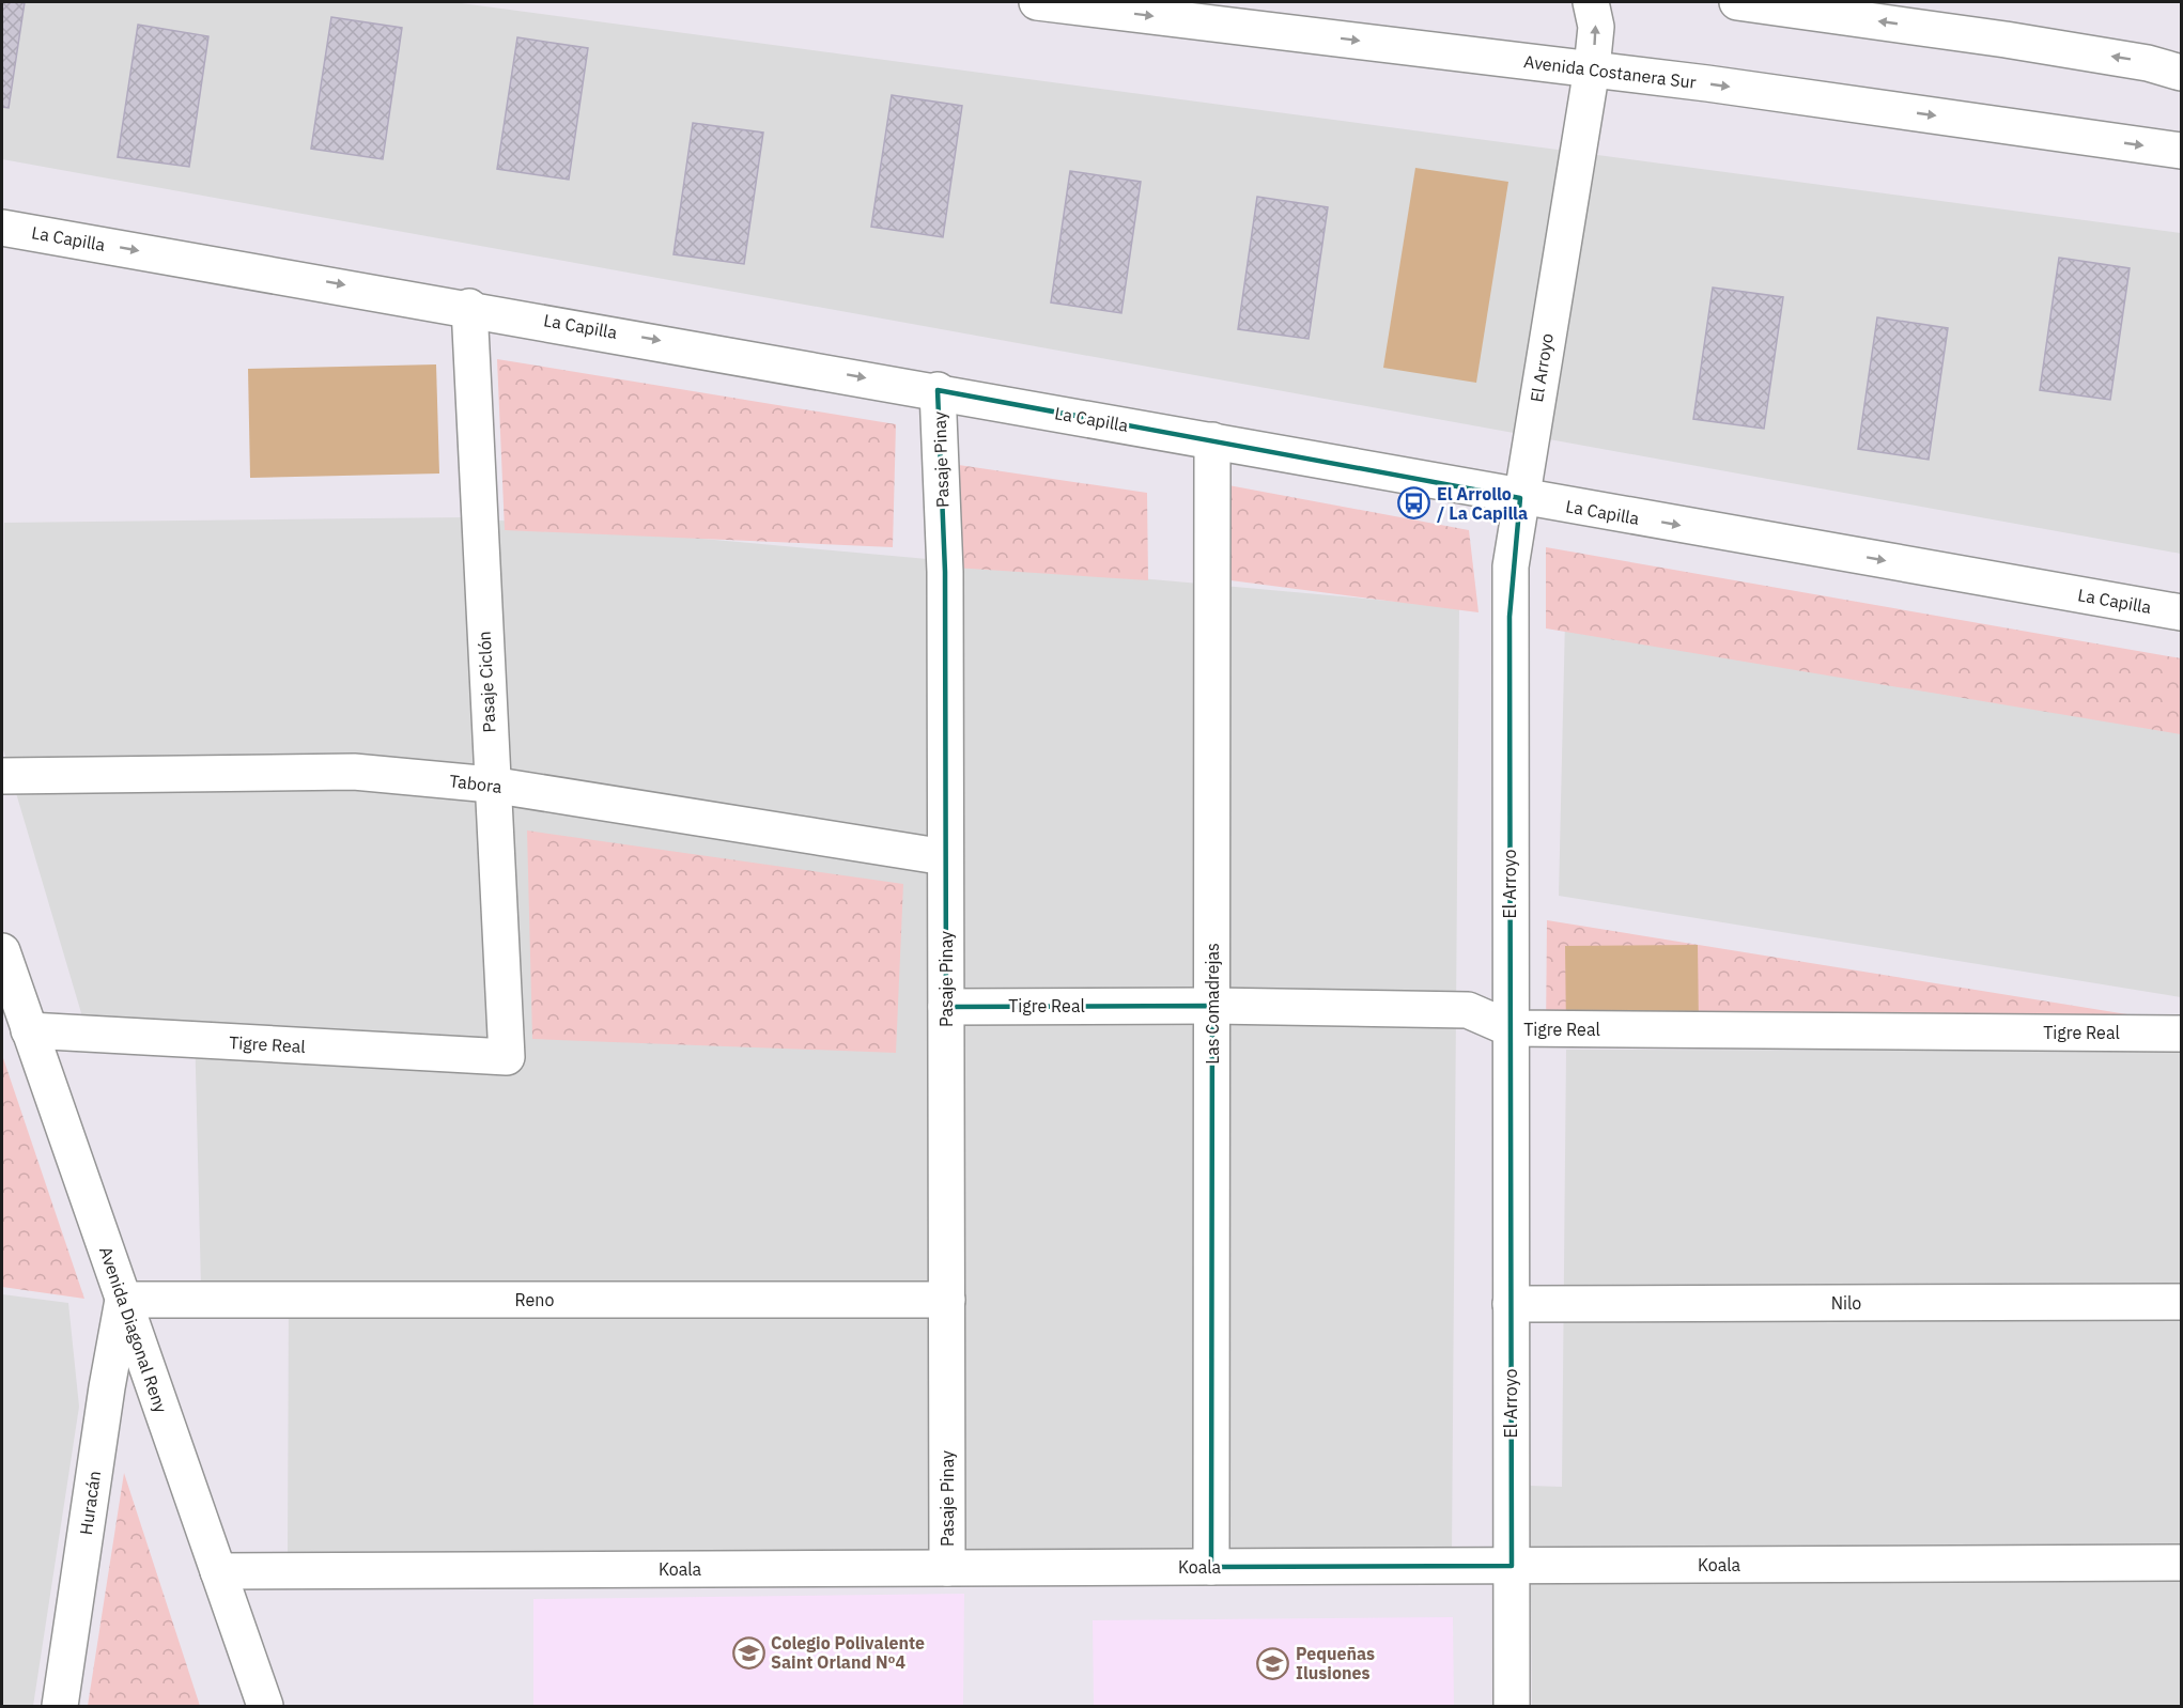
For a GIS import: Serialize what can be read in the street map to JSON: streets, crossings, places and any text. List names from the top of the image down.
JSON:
{
  "streets": {
    "street": [
      "Avenida Costanera Sur",
      "La Capilla",
      "El Arroyo",
      "Pasaje Pinay",
      "Pasaje Ciclón",
      "Tabora",
      "Las Comadrejas",
      "Tigre Real",
      "Reno",
      "Nilo",
      "Avenida Diagonal Reny",
      "Huracán",
      "Koala"
    ]
  },
  "crossings": [
    ["Avenida Costanera Sur", "El Arroyo"],
    ["La Capilla", "El Arroyo"],
    ["La Capilla", "Pasaje Pinay"],
    ["La Capilla", "Pasaje Ciclón"],
    ["La Capilla", "Las Comadrejas"],
    ["El Arroyo", "Tigre Real"],
    ["El Arroyo", "Nilo"],
    ["El Arroyo", "Koala"],
    ["Pasaje Pinay", "Tabora"],
    ["Pasaje Pinay", "Tigre Real"],
    ["Pasaje Pinay", "Reno"],
    ["Pasaje Pinay", "Koala"],
    ["Pasaje Ciclón", "Tabora"],
    ["Pasaje Ciclón", "Tigre Real"],
    ["Las Comadrejas", "Tigre Real"],
    ["Las Comadrejas", "Koala"],
    ["Tigre Real", "Avenida Diagonal Reny"],
    ["Reno", "Avenida Diagonal Reny"],
    ["Reno", "Huracán"],
    ["Avenida Diagonal Reny", "Huracán"],
    ["Avenida Diagonal Reny", "Koala"]
  ],
  "one_way": ["La Capilla"],
  "places": {
    "bus stop": ["El Arrollo / La Capilla"],
    "school or university": ["Colegio Polivalente Saint Orland Nº4", "Pequeñas Ilusiones"]
  }
}
